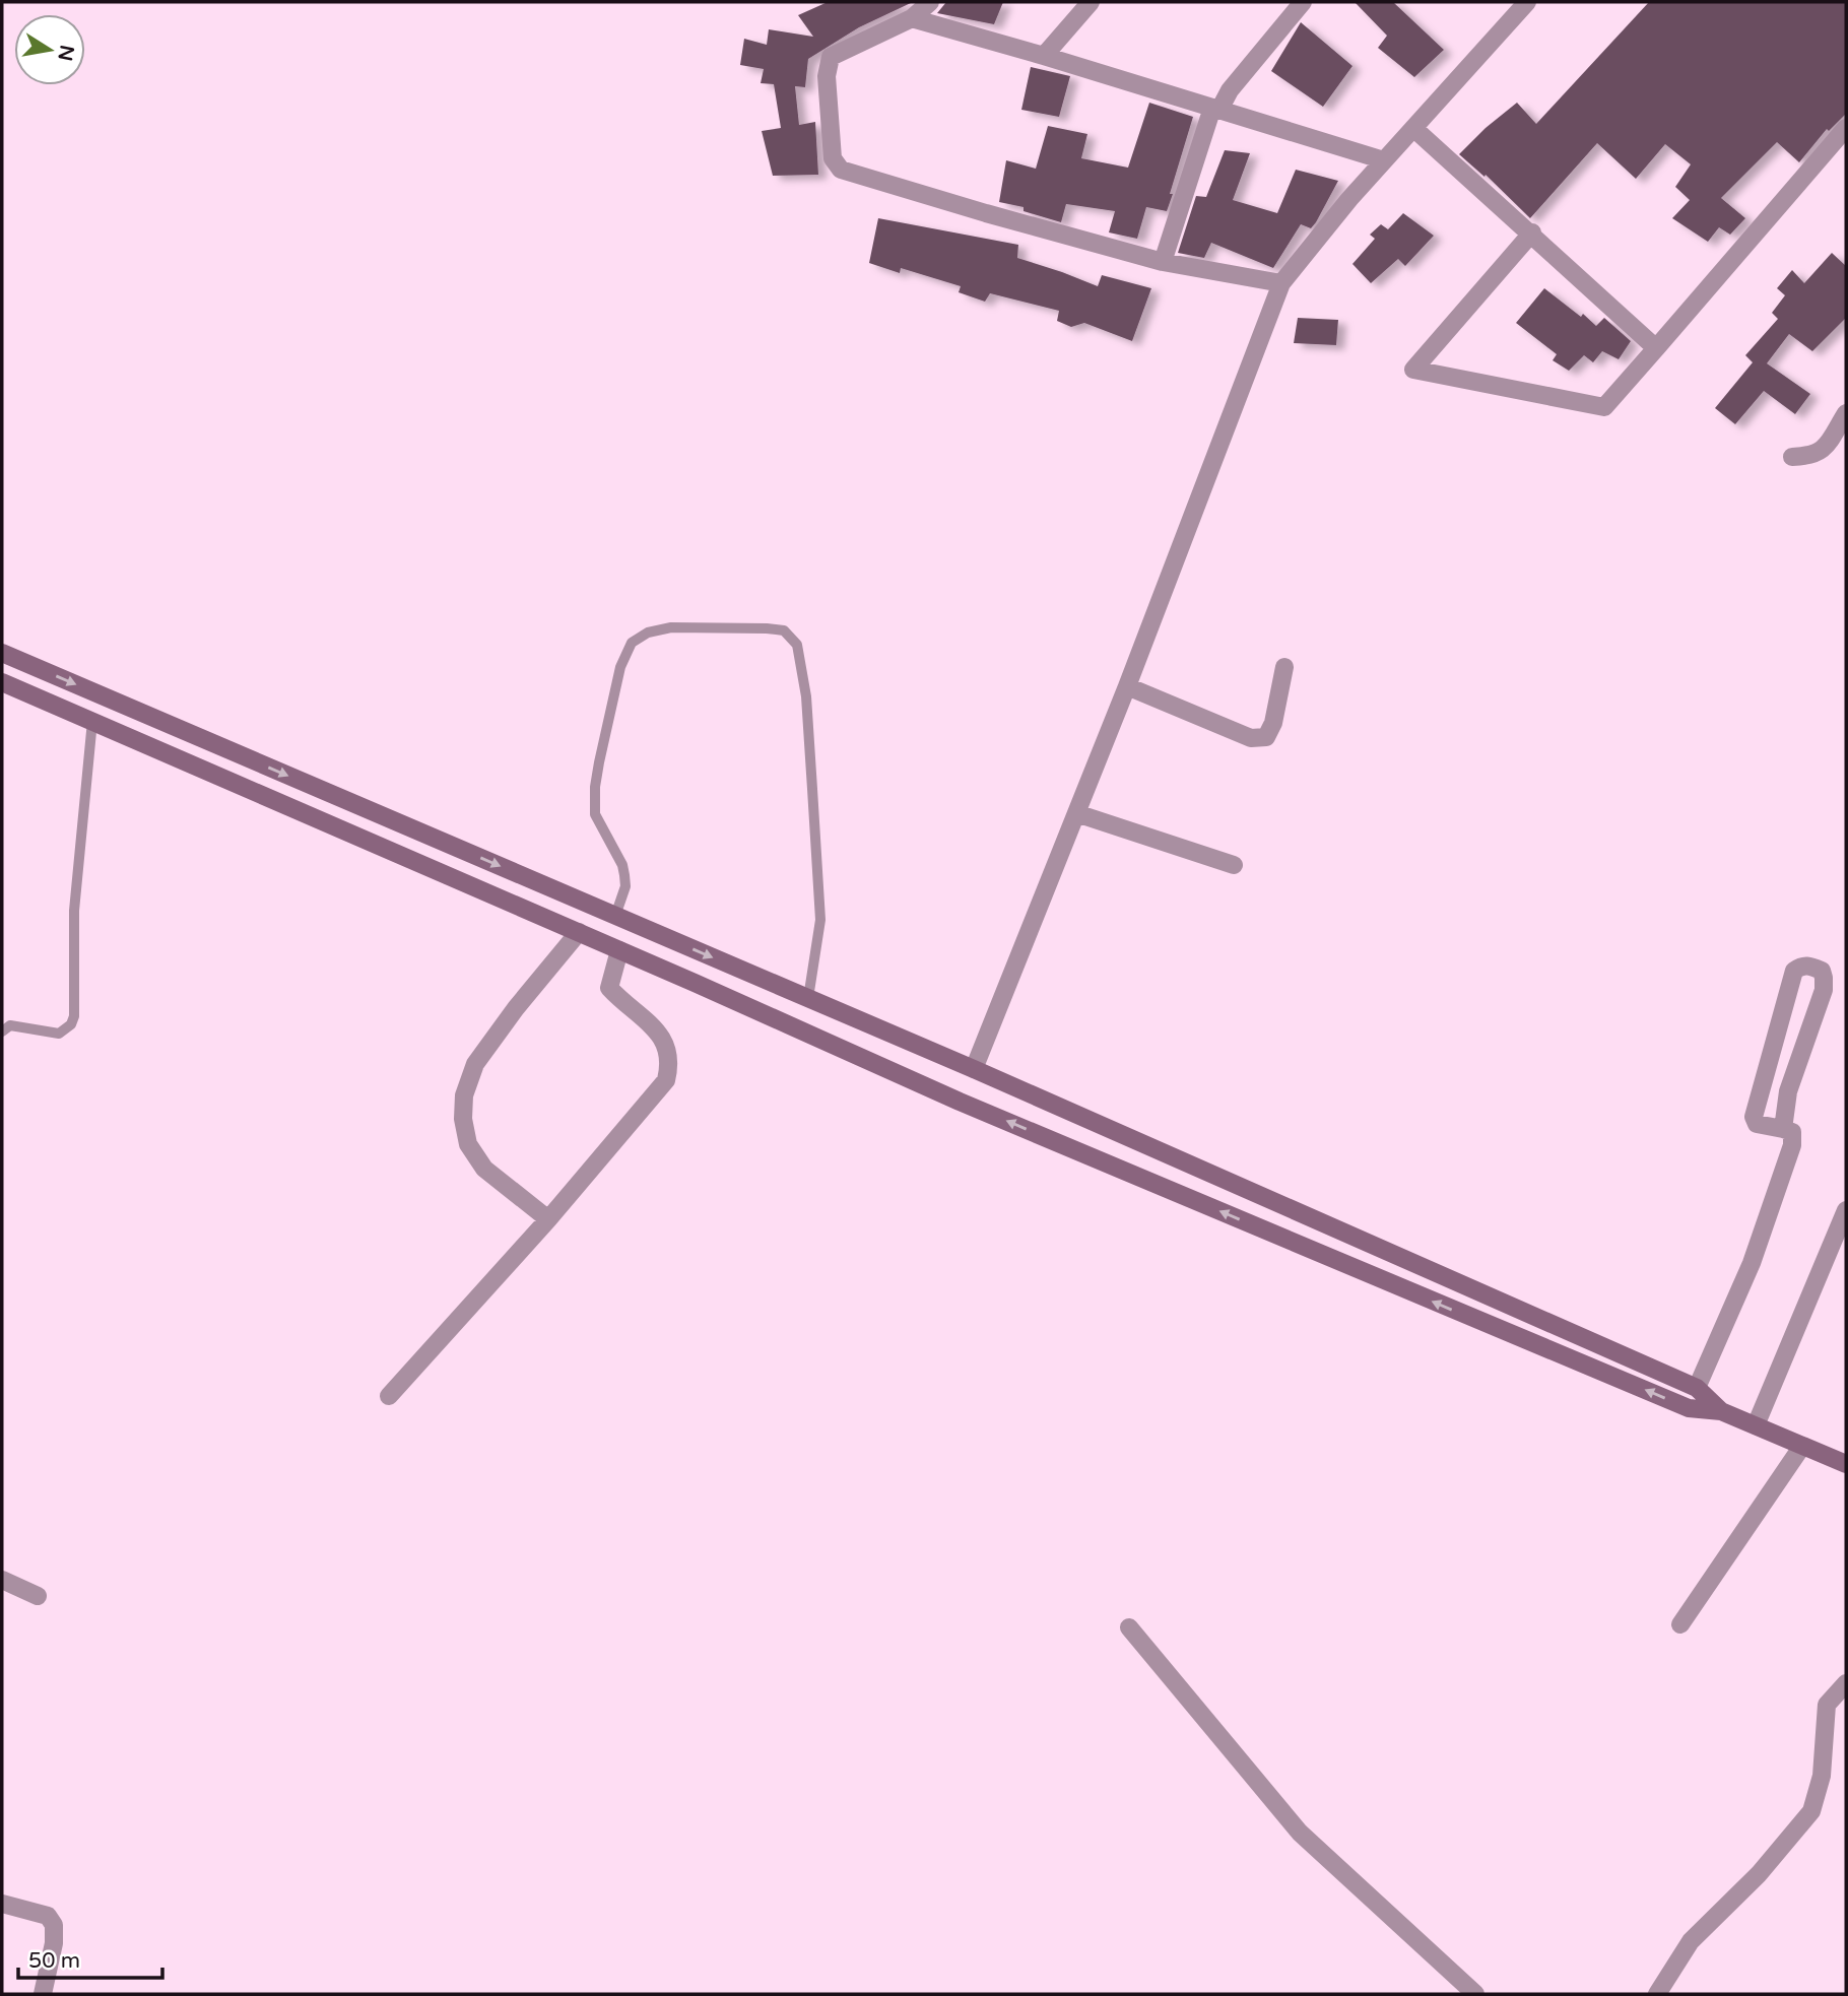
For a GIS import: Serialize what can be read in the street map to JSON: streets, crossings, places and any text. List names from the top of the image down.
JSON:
{
  "scale_bar": "50 m",
  "north": "right"
}
